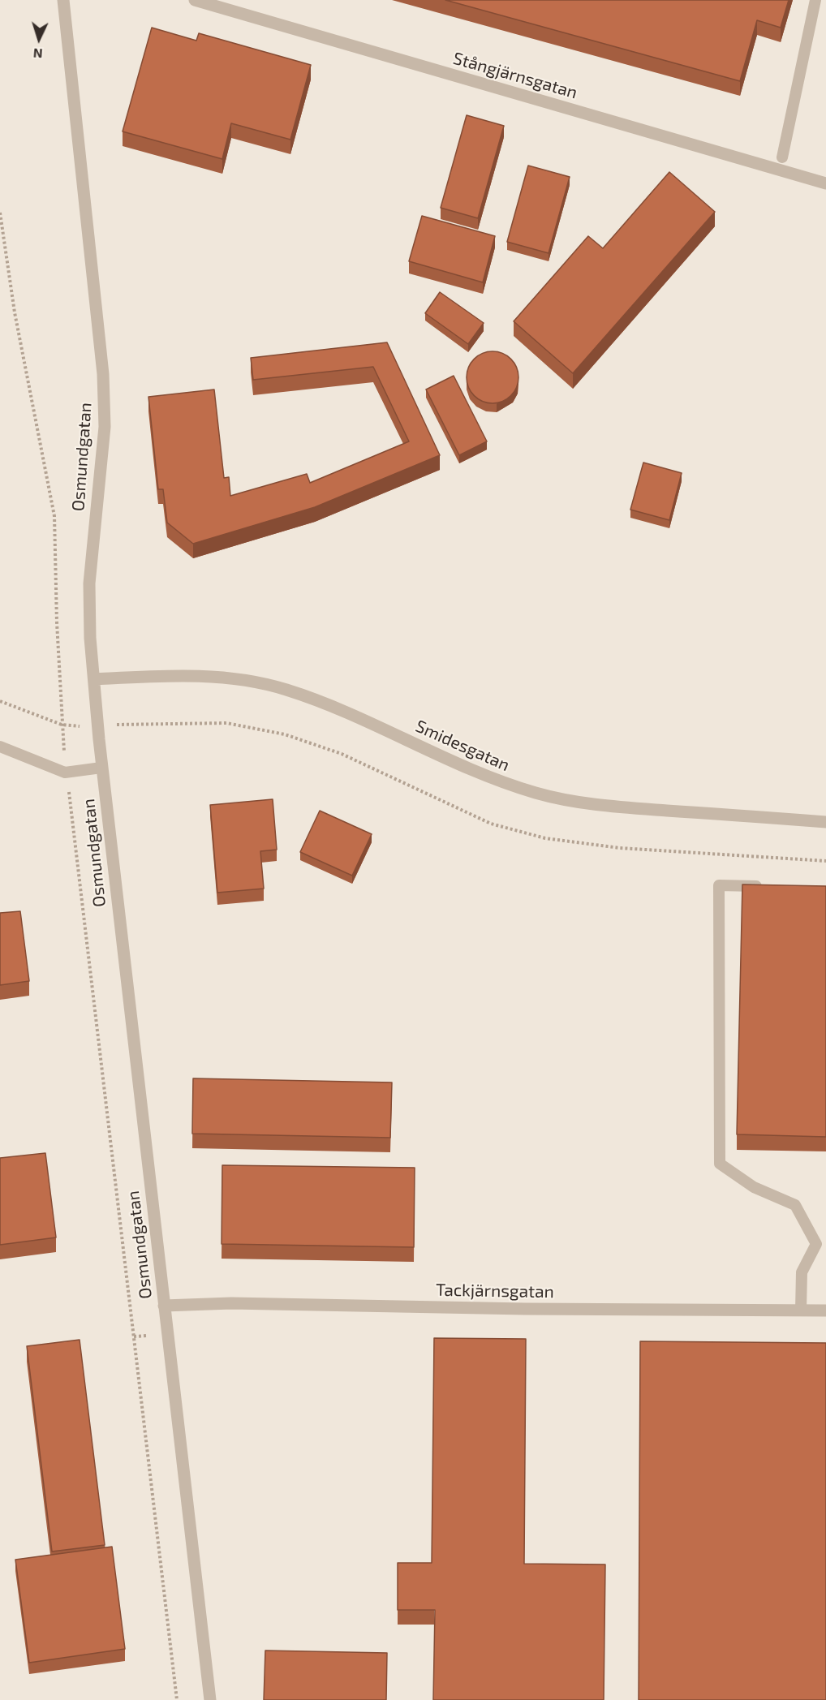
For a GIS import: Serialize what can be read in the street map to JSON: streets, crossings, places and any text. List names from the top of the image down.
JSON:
{
  "streets": {
    "street": [
      "Stångjärnsgatan",
      "Osmundgatan",
      "Smidesgatan",
      "Tackjärnsgatan"
    ]
  },
  "crossings": [
    ["Osmundgatan", "Smidesgatan"],
    ["Osmundgatan", "Tackjärnsgatan"]
  ],
  "north": "bottom"
}
